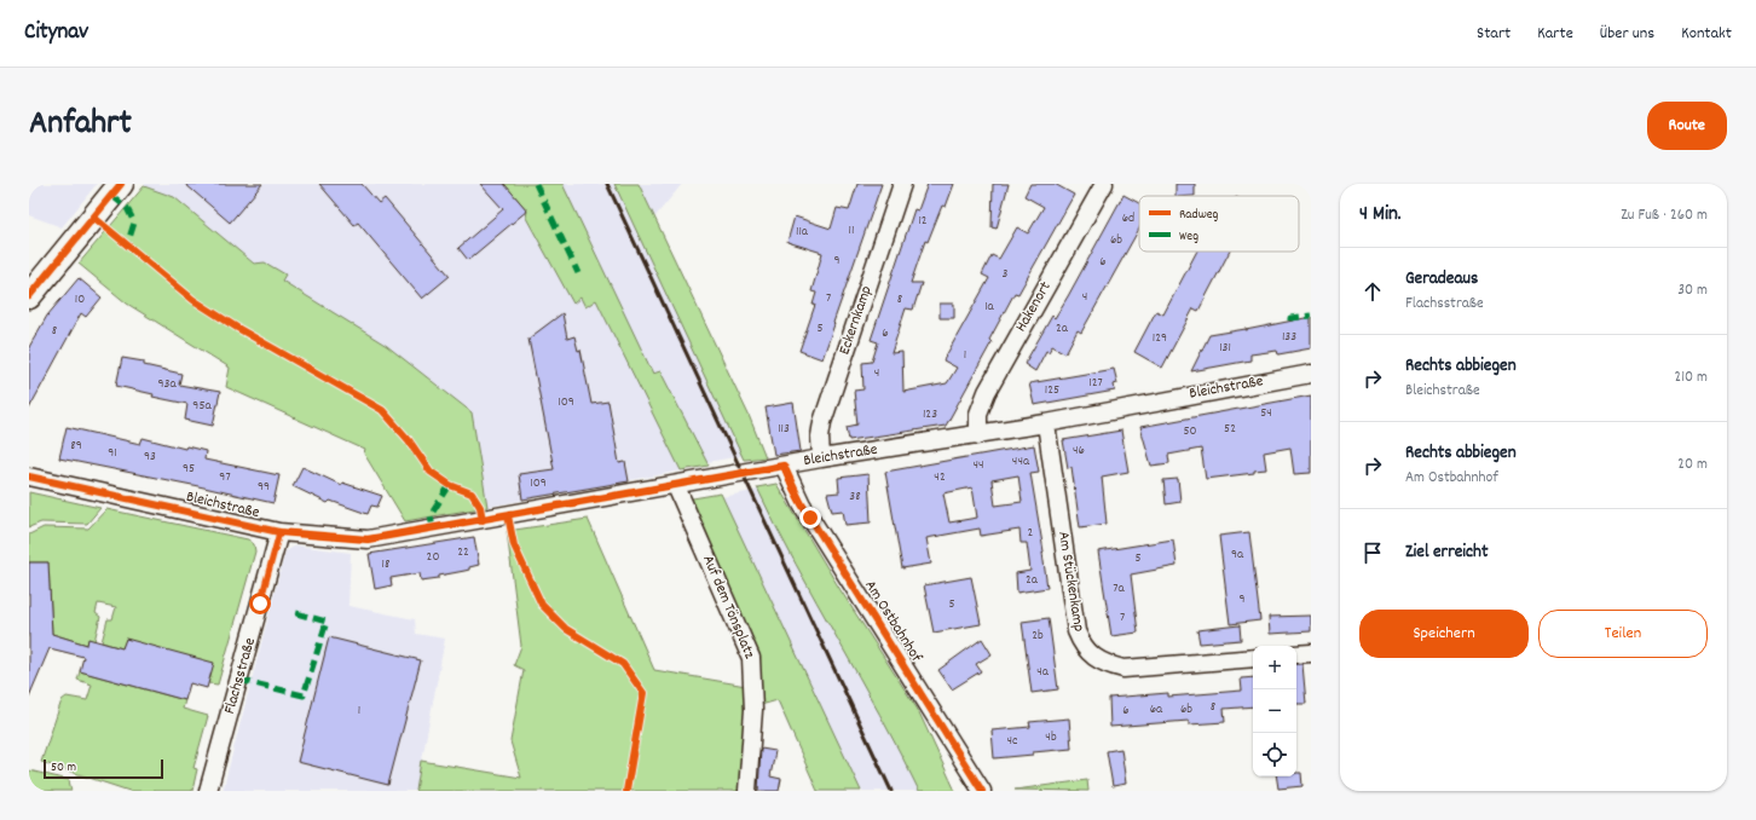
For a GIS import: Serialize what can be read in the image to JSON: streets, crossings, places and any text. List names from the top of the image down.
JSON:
{
  "streets": {
    "street": [
      "Hakenort",
      "Eckernkamp",
      "Bleichstraße",
      "Am Stückenkamp",
      "Auf dem Tönsplatz",
      "Am Ostbahnhof",
      "Flachsstraße"
    ]
  },
  "crossings": [
    ["Hakenort", "Bleichstraße"],
    ["Eckernkamp", "Bleichstraße"],
    ["Bleichstraße", "Am Stückenkamp"],
    ["Bleichstraße", "Auf dem Tönsplatz"],
    ["Bleichstraße", "Am Ostbahnhof"],
    ["Bleichstraße", "Flachsstraße"]
  ],
  "house_numbers": [
    "6d",
    "12",
    "11",
    "11a",
    "6b",
    "9",
    "6",
    "3",
    "4",
    "7",
    "10",
    "8",
    "1a",
    "5",
    "2a",
    "8",
    "6",
    "133",
    "129",
    "131",
    "1",
    "4",
    "127",
    "93a",
    "125",
    "109",
    "95a",
    "54",
    "123",
    "113",
    "52",
    "50",
    "89",
    "46",
    "91",
    "93",
    "44a",
    "44",
    "95",
    "97",
    "42",
    "109",
    "99",
    "38",
    "2",
    "22",
    "9a",
    "20",
    "5",
    "18",
    "2a",
    "7a",
    "9",
    "5",
    "7",
    "2b",
    "4a",
    "8",
    "6a",
    "6b",
    "1",
    "6",
    "4b",
    "4c"
  ],
  "legend": ["Radweg", "Weg"],
  "scale_bar": "50 m",
  "page": {
    "header": "Citynav",
    "nav": [
      "Start",
      "Karte",
      "Über uns",
      "Kontakt"
    ],
    "title": "Anfahrt",
    "buttons": [
      "Route",
      ["Speichern", "Teilen"]
    ],
    "heading": ["4 Min.", "Zu Fuß · 260 m"],
    "list": [
      ["Geradeaus", "Flachsstraße", "30 m"],
      ["Rechts abbiegen", "Bleichstraße", "210 m"],
      ["Rechts abbiegen", "Am Ostbahnhof", "20 m"],
      "Ziel erreicht"
    ],
    "map_buttons": ["+", "−"],
    "scale": "50 m"
  }
}
